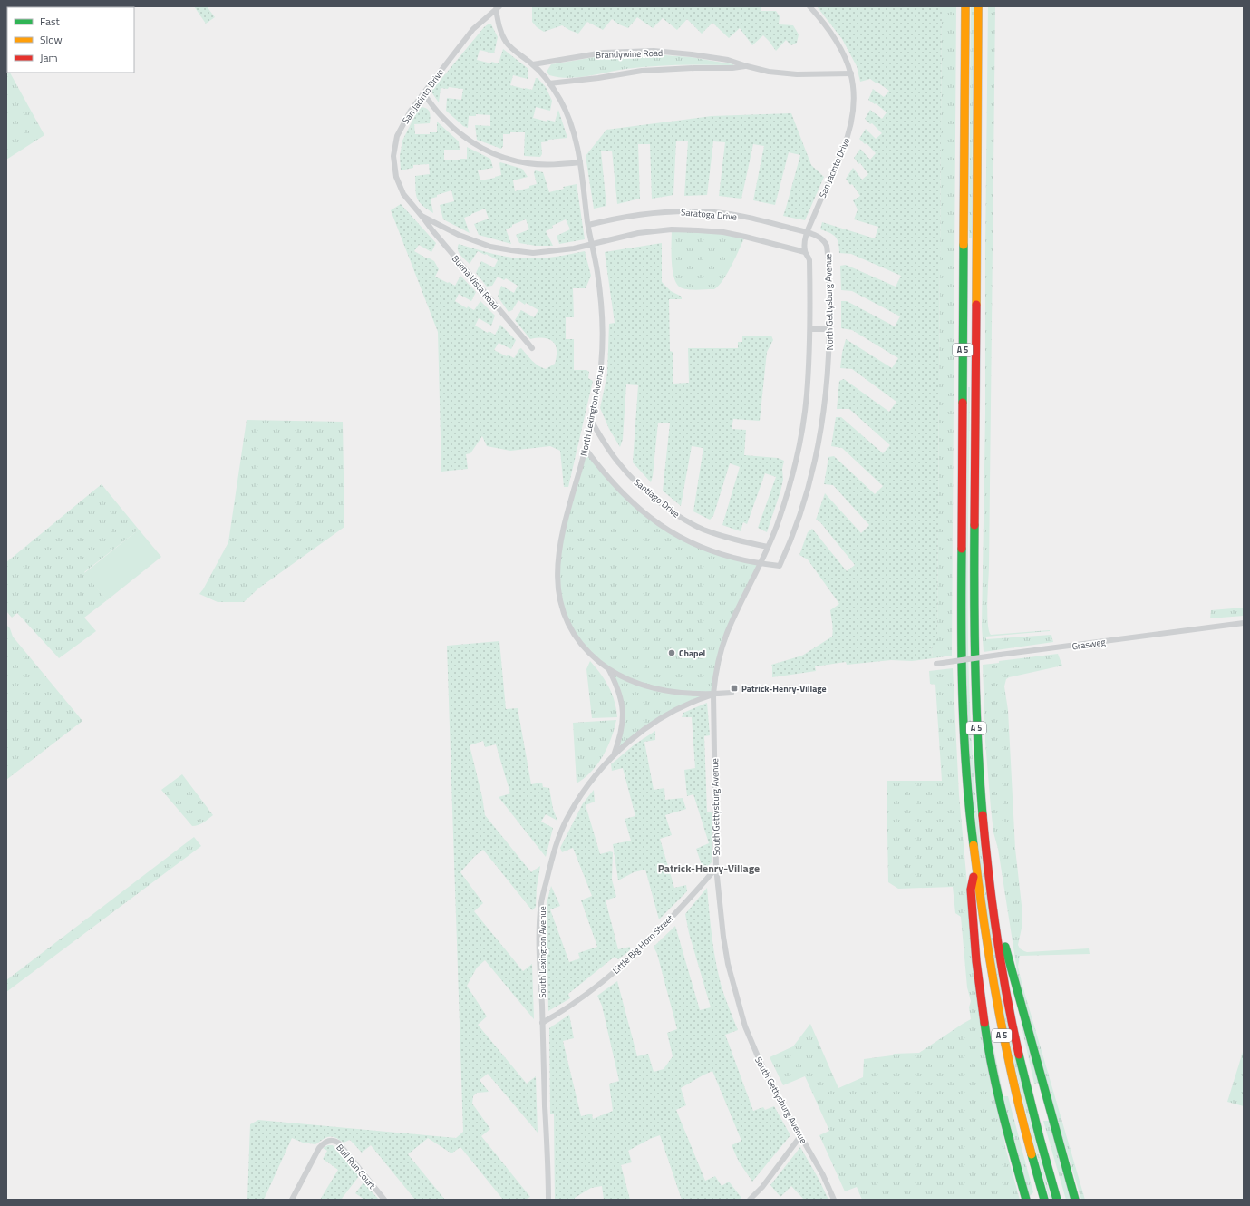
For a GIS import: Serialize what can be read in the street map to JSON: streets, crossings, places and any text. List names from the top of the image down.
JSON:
{
  "streets": {
    "highway": ["A 5"],
    "street": [
      "Brandywine Road",
      "San Jacinto Drive",
      "Saratoga Drive",
      "Buena Vista Road",
      "North Gettysburg Avenue",
      "North Lexington Avenue",
      "Santiago Drive",
      "Grasweg",
      "South Gettysburg Avenue",
      "Little Big Horn Street",
      "South Lexington Avenue",
      "Bull Run Court"
    ]
  },
  "crossings": [
    ["Brandywine Road", "San Jacinto Drive"],
    ["Brandywine Road", "North Lexington Avenue"],
    ["San Jacinto Drive", "Saratoga Drive"],
    ["San Jacinto Drive", "Buena Vista Road"],
    ["San Jacinto Drive", "North Gettysburg Avenue"],
    ["San Jacinto Drive", "North Lexington Avenue"],
    ["Saratoga Drive", "North Gettysburg Avenue"],
    ["Saratoga Drive", "North Lexington Avenue"],
    ["North Gettysburg Avenue", "North Lexington Avenue"],
    ["North Gettysburg Avenue", "Santiago Drive"],
    ["North Gettysburg Avenue", "South Gettysburg Avenue"],
    ["North Gettysburg Avenue", "South Lexington Avenue"],
    ["North Lexington Avenue", "Santiago Drive"],
    ["North Lexington Avenue", "South Gettysburg Avenue"],
    ["North Lexington Avenue", "South Lexington Avenue"],
    ["South Gettysburg Avenue", "Little Big Horn Street"],
    ["South Gettysburg Avenue", "South Lexington Avenue"],
    ["Little Big Horn Street", "South Lexington Avenue"]
  ],
  "districts": ["Patrick-Henry-Village"],
  "places": {
    "other": ["Chapel"],
    "transit": ["Patrick-Henry-Village"]
  },
  "legend": ["Fast", "Slow", "Jam"]
}
